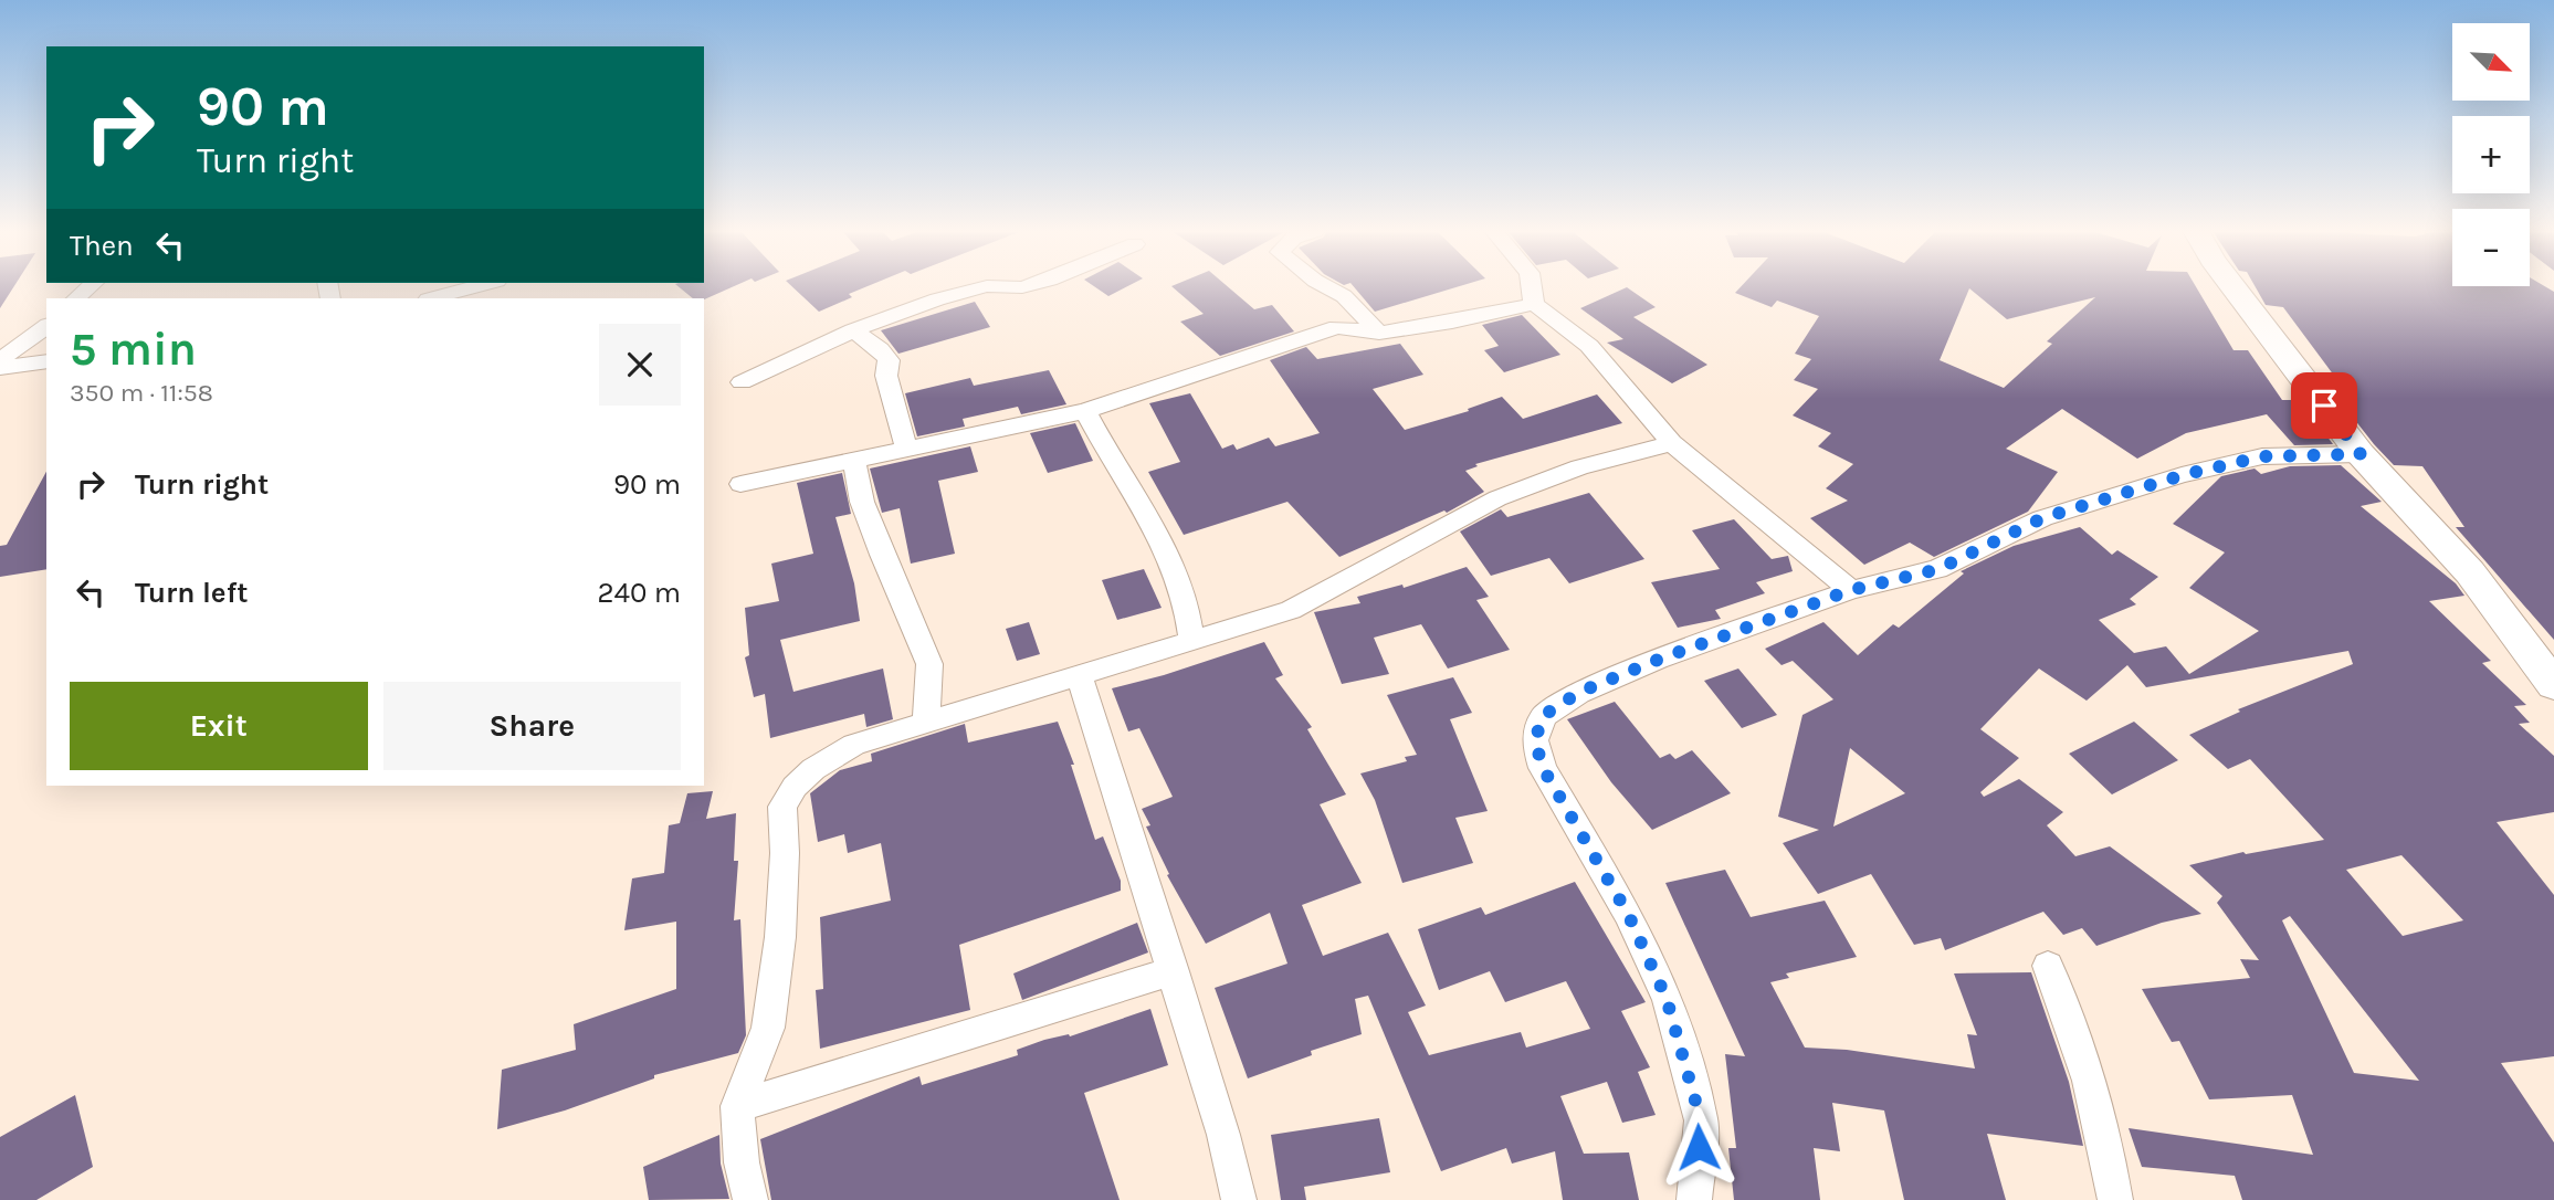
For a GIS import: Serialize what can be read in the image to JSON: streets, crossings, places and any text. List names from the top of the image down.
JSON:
{
  "north": "bottom right",
  "page": {
    "map_buttons": ["+", "−"],
    "turn": ["90 m", "Turn right"],
    "then": "Then",
    "heading": ["5 min", "350 m · 11:58"],
    "list": [
      {
        "name": "Turn right",
        "value": "90 m"
      },
      {
        "name": "Turn left",
        "value": "240 m"
      }
    ],
    "buttons": ["Exit", "Share"]
  }
}
